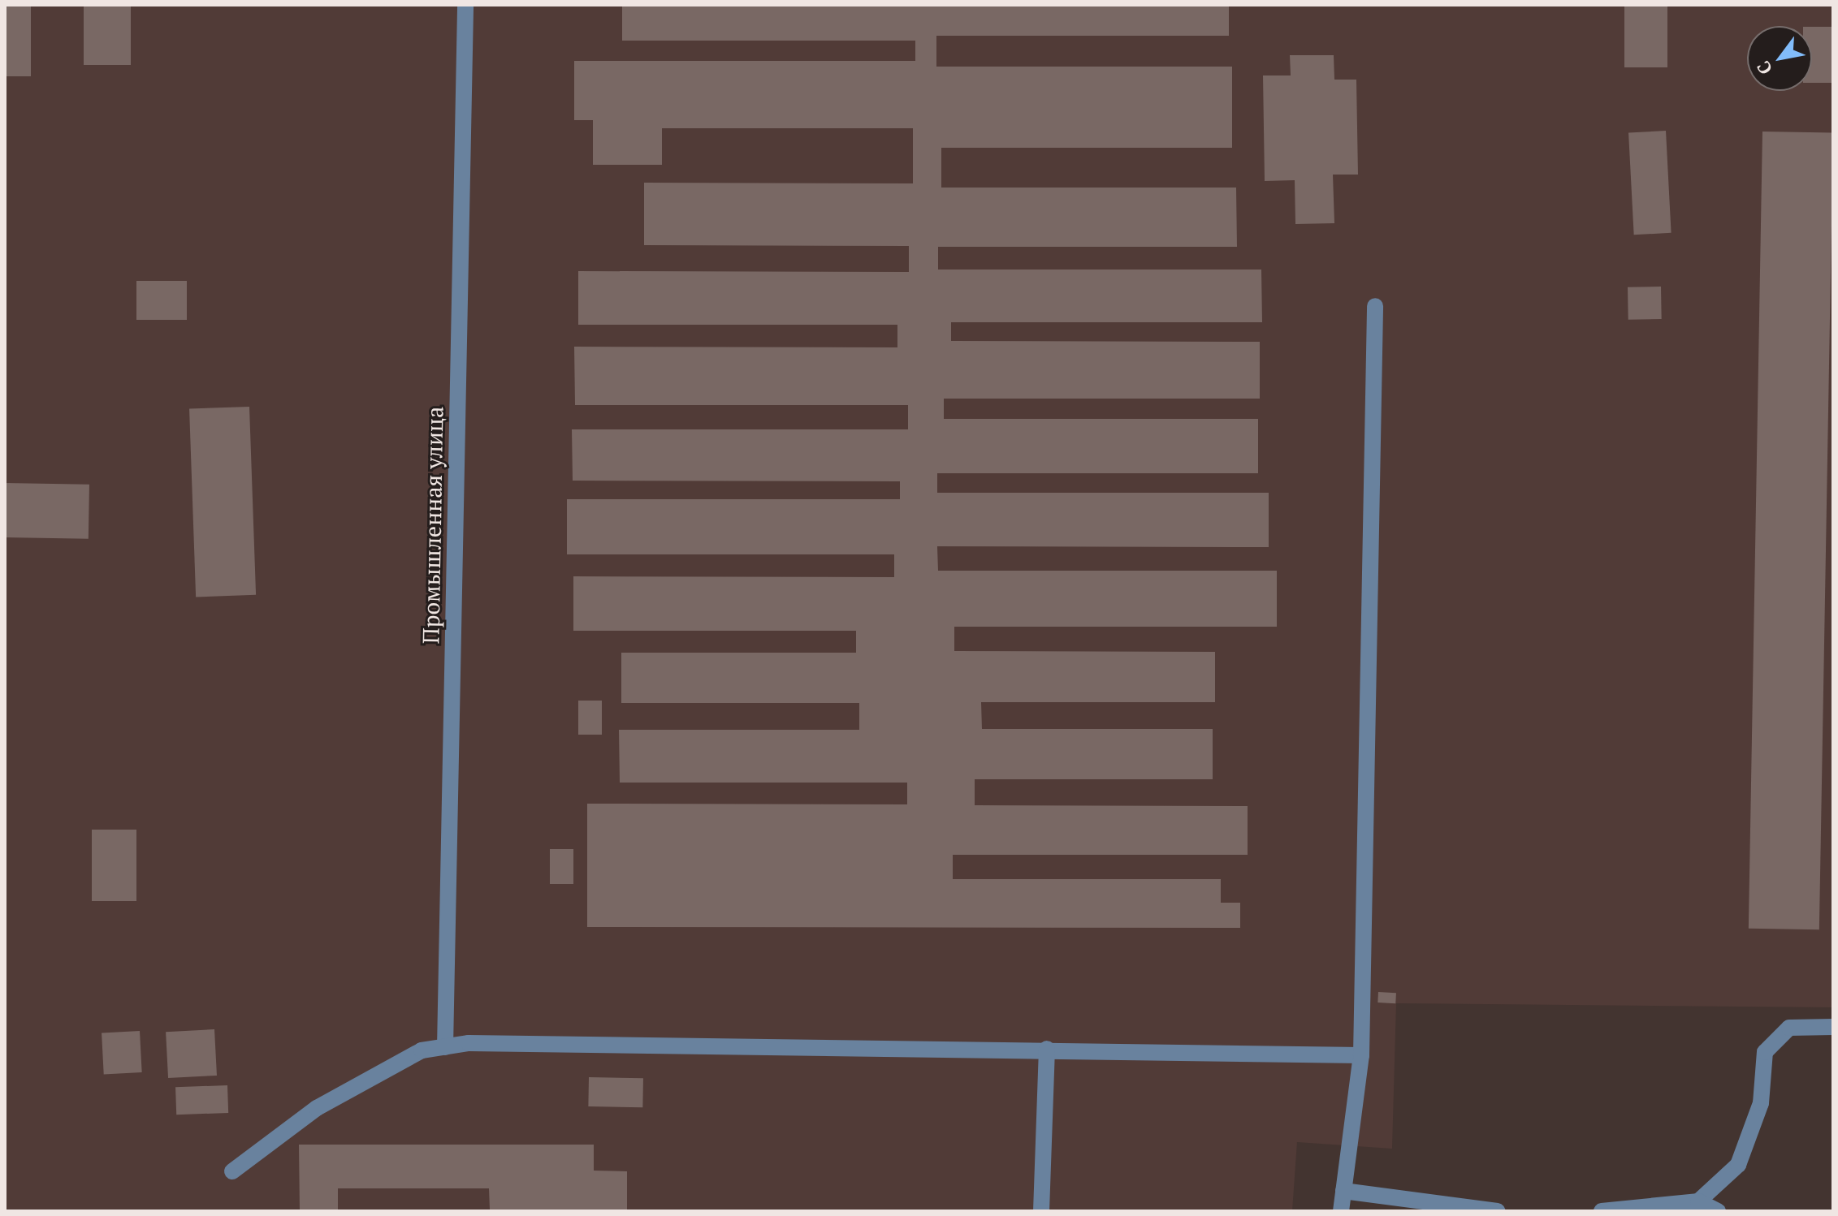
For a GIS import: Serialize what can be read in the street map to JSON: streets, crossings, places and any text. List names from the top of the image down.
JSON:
{
  "streets": {
    "street": ["Промышленная улица"]
  },
  "north": "bottom left"
}
